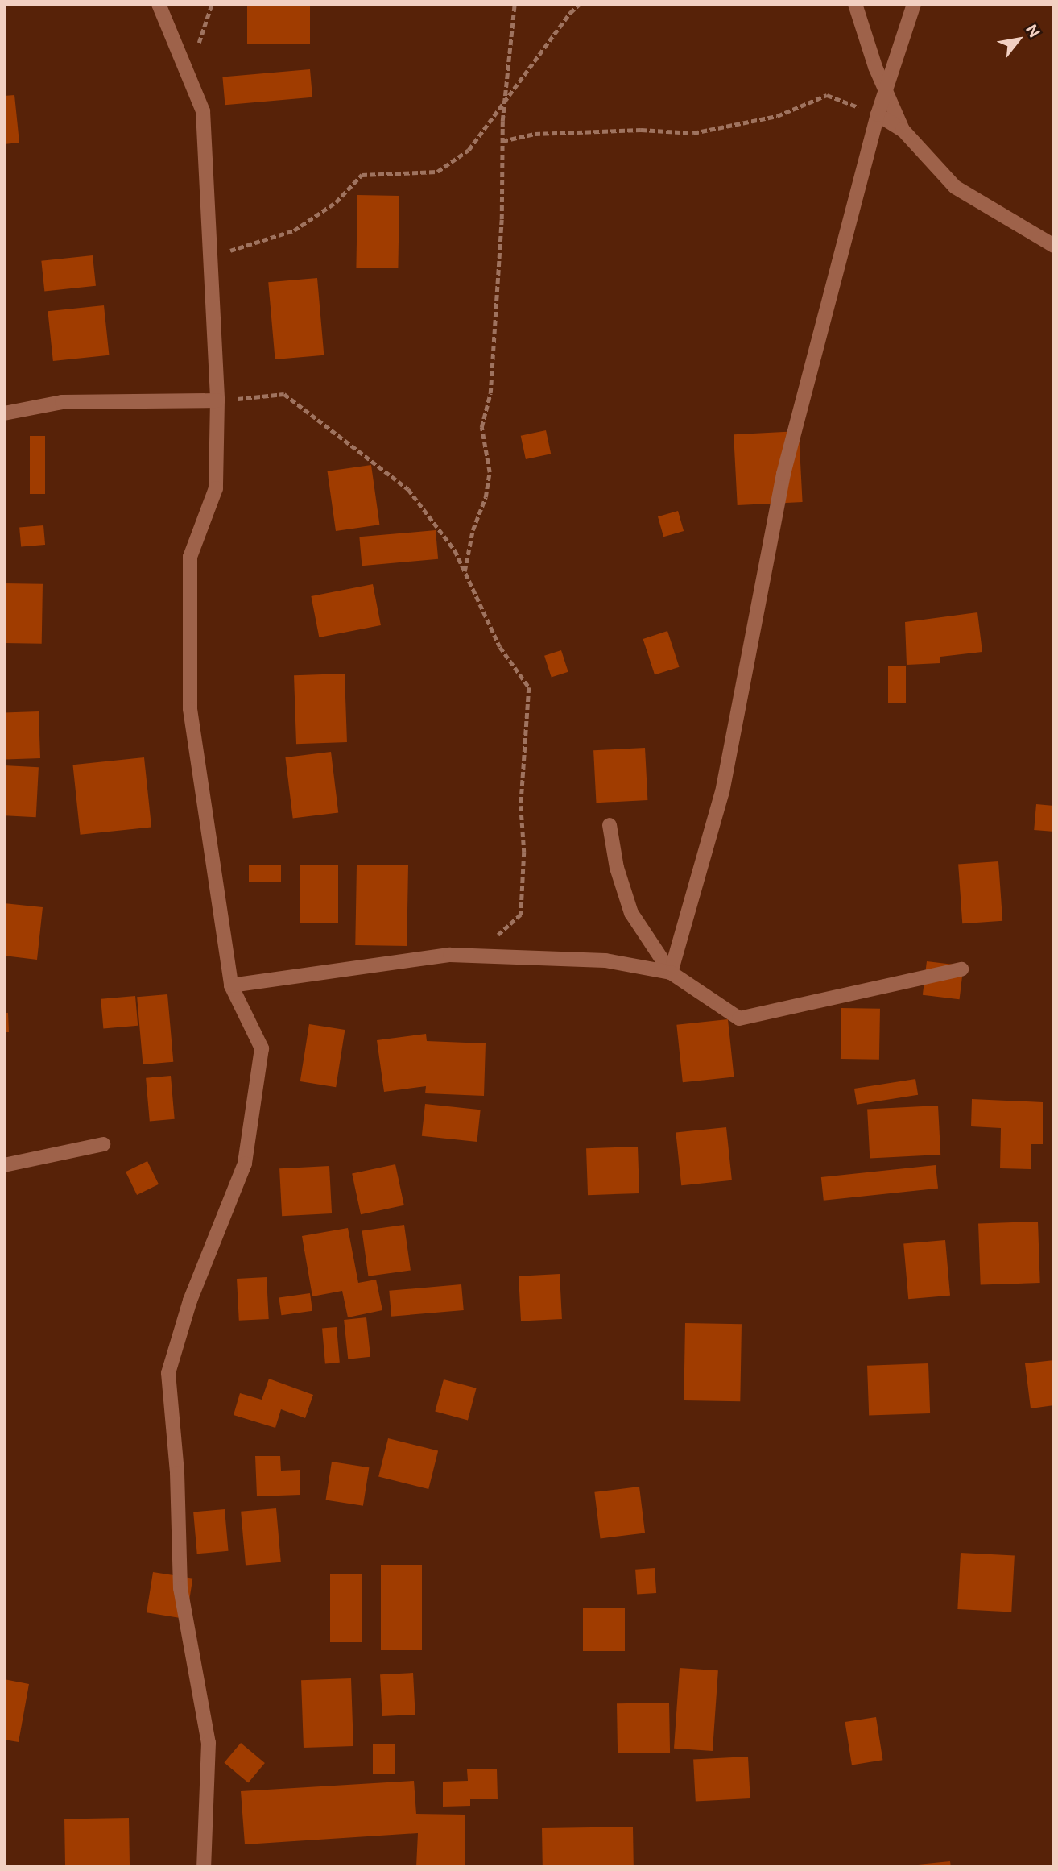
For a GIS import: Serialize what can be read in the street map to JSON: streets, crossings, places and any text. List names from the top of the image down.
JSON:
{
  "north": "top right"
}
